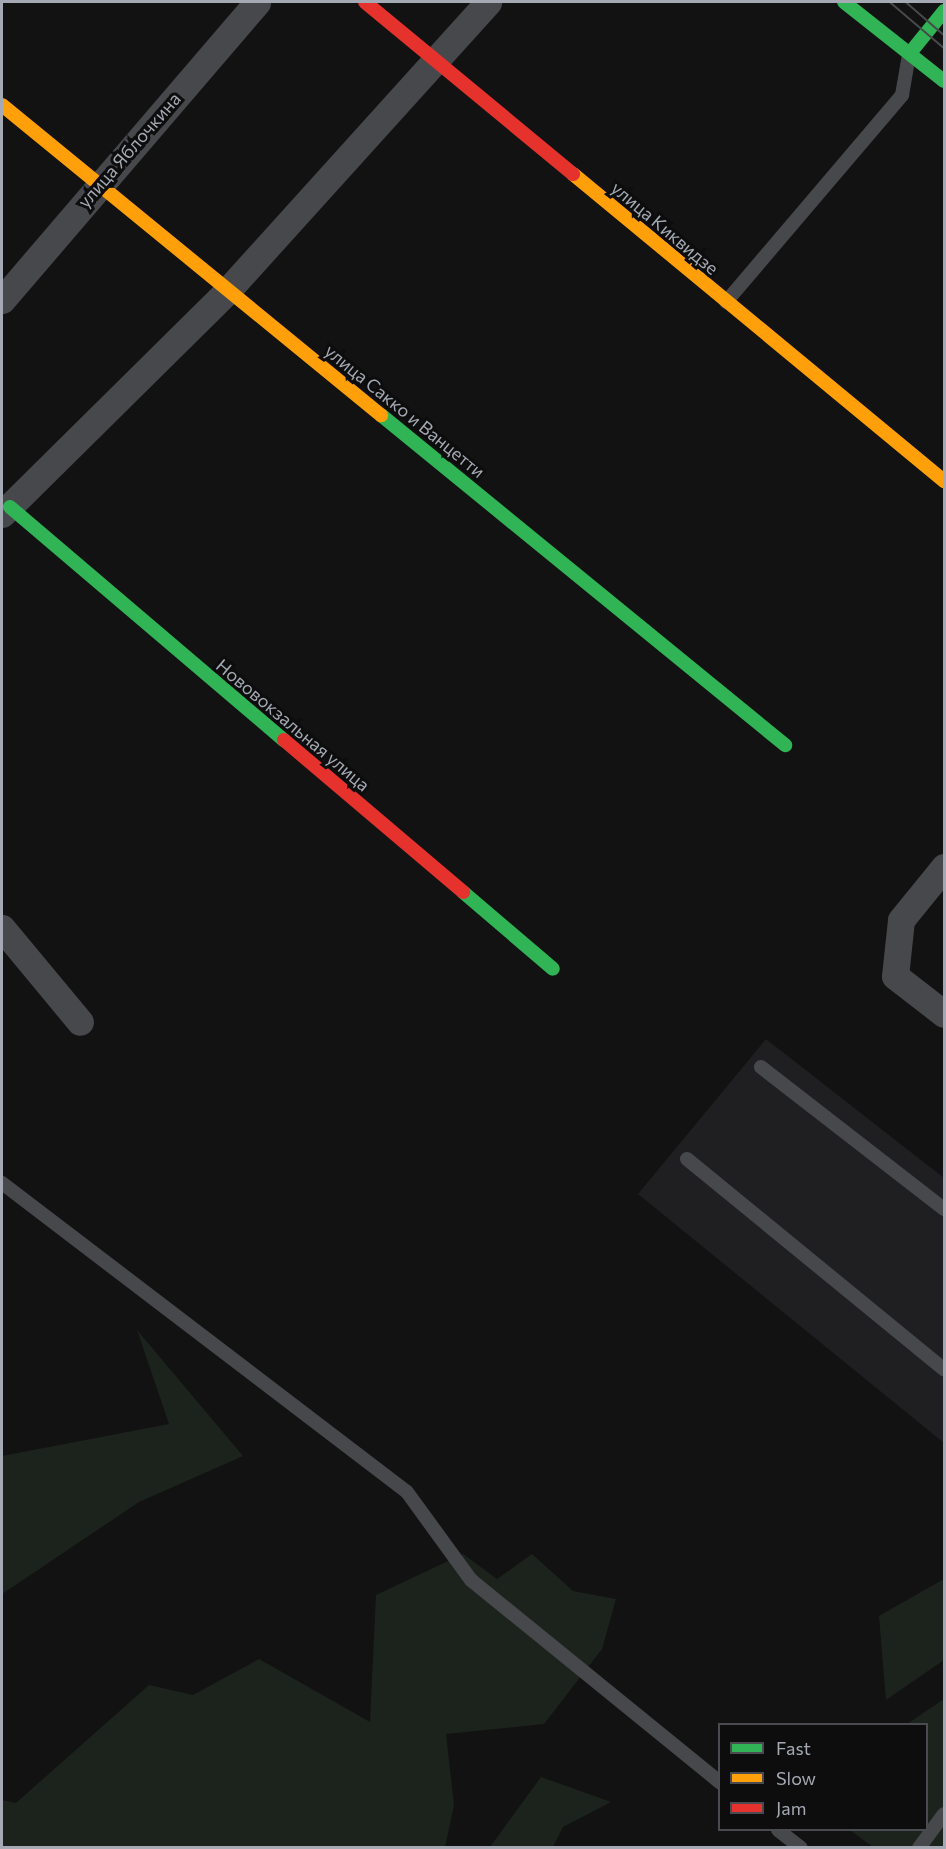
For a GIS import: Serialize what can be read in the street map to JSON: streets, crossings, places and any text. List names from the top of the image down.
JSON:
{
  "streets": {
    "street": [
      "улица Яблочкина",
      "улица Киквидзе",
      "улица Сакко и Ванцетти",
      "Нововокзальная улица"
    ]
  },
  "crossings": [
    ["улица Яблочкина", "улица Сакко и Ванцетти"]
  ],
  "legend": ["Fast", "Slow", "Jam"]
}
